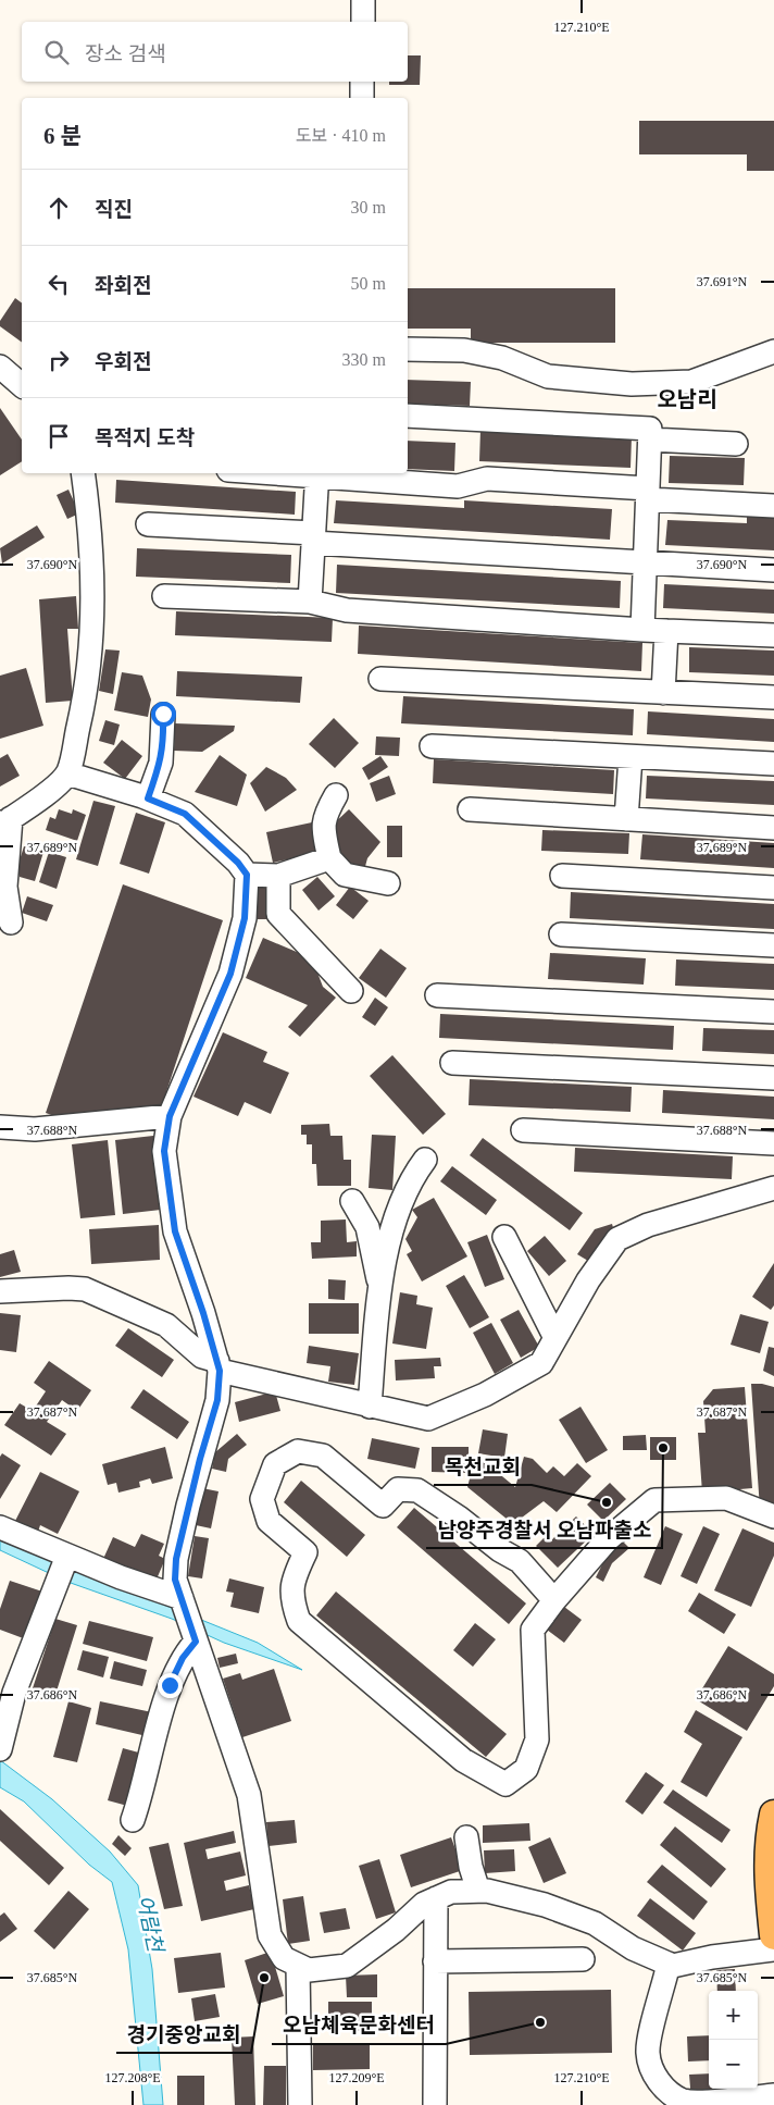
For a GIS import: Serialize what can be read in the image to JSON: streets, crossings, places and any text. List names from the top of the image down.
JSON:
{
  "districts": ["오남리"],
  "water": ["어람천"],
  "places": [
    "남양주경찰서 오남파출소",
    "목천교회",
    "경기중앙교회",
    "오남쳬육문화센터"
  ],
  "page": {
    "search": "장소 검색",
    "heading": ["6 분", "도보 · 410 m"],
    "list": [
      ["직진", "30 m"],
      ["좌회전", "50 m"],
      ["우회전", "330 m"],
      "목적지 도착"
    ],
    "map_buttons": ["+", "−"]
  },
  "coordinates": [
    "127.210°E",
    "37.691°N",
    "37.690°N",
    "37.689°N",
    "37.688°N",
    "37.687°N",
    "37.686°N",
    "37.685°N",
    "127.208°E",
    "127.209°E"
  ]
}
